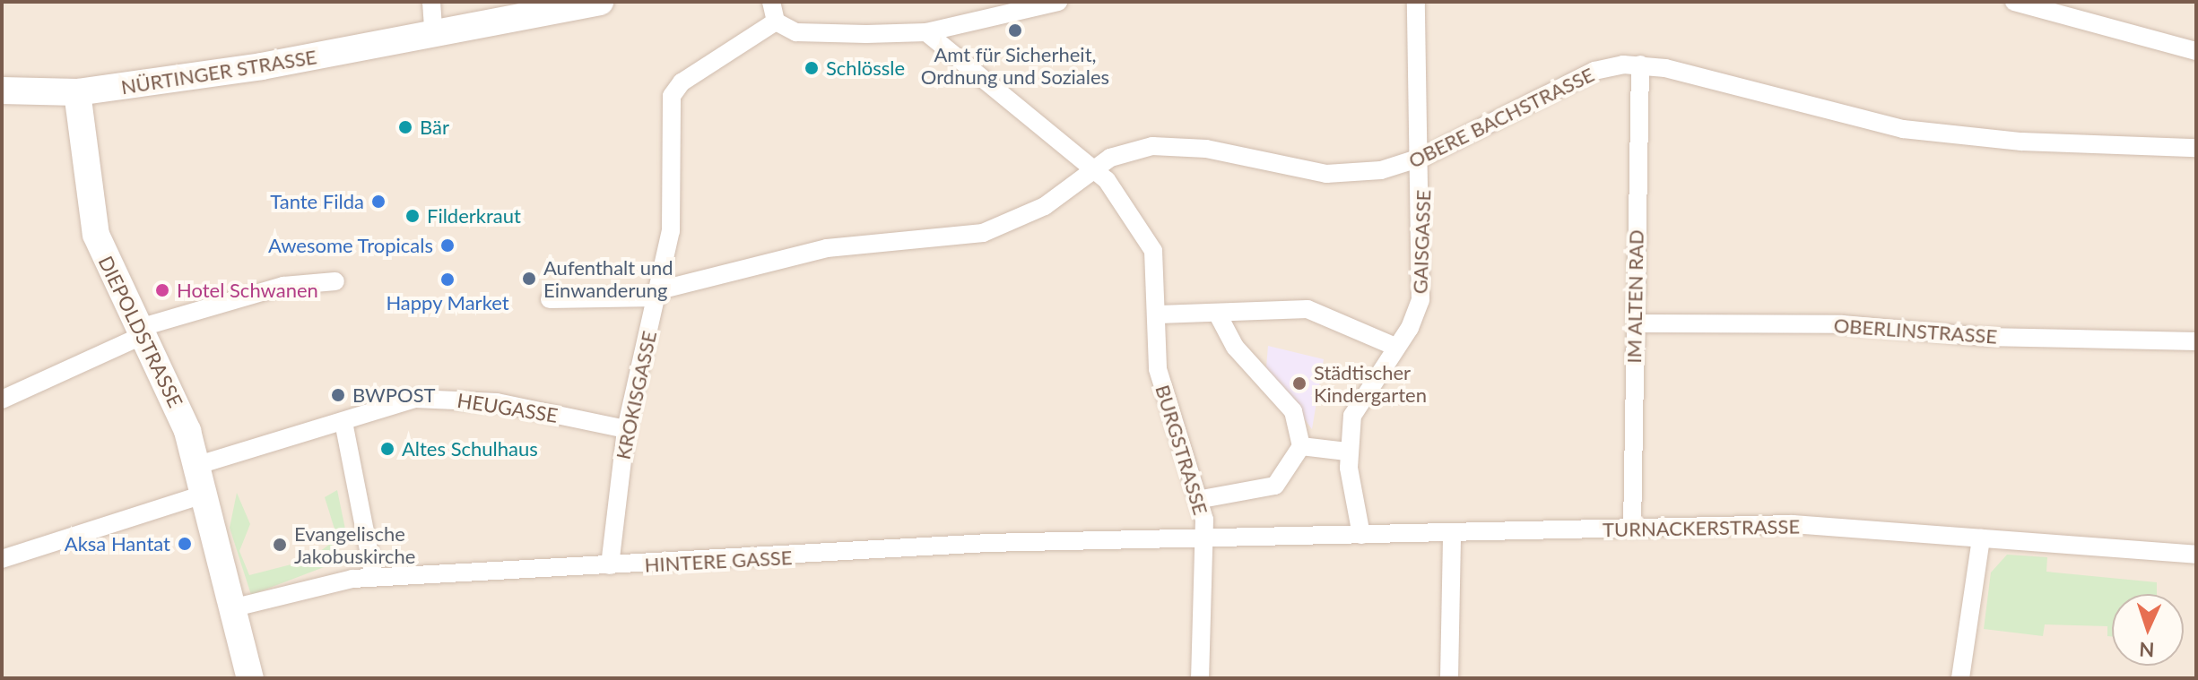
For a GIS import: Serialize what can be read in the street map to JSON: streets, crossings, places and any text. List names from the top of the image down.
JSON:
{
  "streets": {
    "main road": ["NÜRTINGER STRASSE", "DIEPOLDSTRASSE"],
    "street": [
      "OBERE BACHSTRASSE",
      "GAISGASSE",
      "IM ALTEN RAD",
      "OBERLINSTRASSE",
      "KROKISGASSE",
      "HEUGASSE",
      "BURGSTRASSE",
      "TURNACKERSTRASSE",
      "HINTERE GASSE"
    ]
  },
  "crossings": [
    ["NÜRTINGER STRASSE", "DIEPOLDSTRASSE"],
    ["OBERE BACHSTRASSE", "GAISGASSE"],
    ["OBERE BACHSTRASSE", "IM ALTEN RAD"],
    ["OBERE BACHSTRASSE", "KROKISGASSE"],
    ["OBERE BACHSTRASSE", "BURGSTRASSE"],
    ["IM ALTEN RAD", "OBERLINSTRASSE"],
    ["IM ALTEN RAD", "TURNACKERSTRASSE"],
    ["DIEPOLDSTRASSE", "HEUGASSE"],
    ["DIEPOLDSTRASSE", "HINTERE GASSE"],
    ["KROKISGASSE", "HEUGASSE"],
    ["KROKISGASSE", "HINTERE GASSE"],
    ["BURGSTRASSE", "TURNACKERSTRASSE"],
    ["BURGSTRASSE", "HINTERE GASSE"],
    ["TURNACKERSTRASSE", "HINTERE GASSE"]
  ],
  "places": [
    "Amt für Sicherheit, Ordnung und Soziales",
    "Schlössle",
    "Bär",
    "Tante Filda",
    "Filderkraut",
    "Awesome Tropicals",
    "Aufenthalt und Einwanderung",
    "Happy Market",
    "Hotel Schwanen",
    "Städtischer Kindergarten",
    "BWPOST",
    "Altes Schulhaus",
    "Aksa Hantat",
    "Evangelische Jakobuskirche"
  ],
  "north": "bottom"
}
